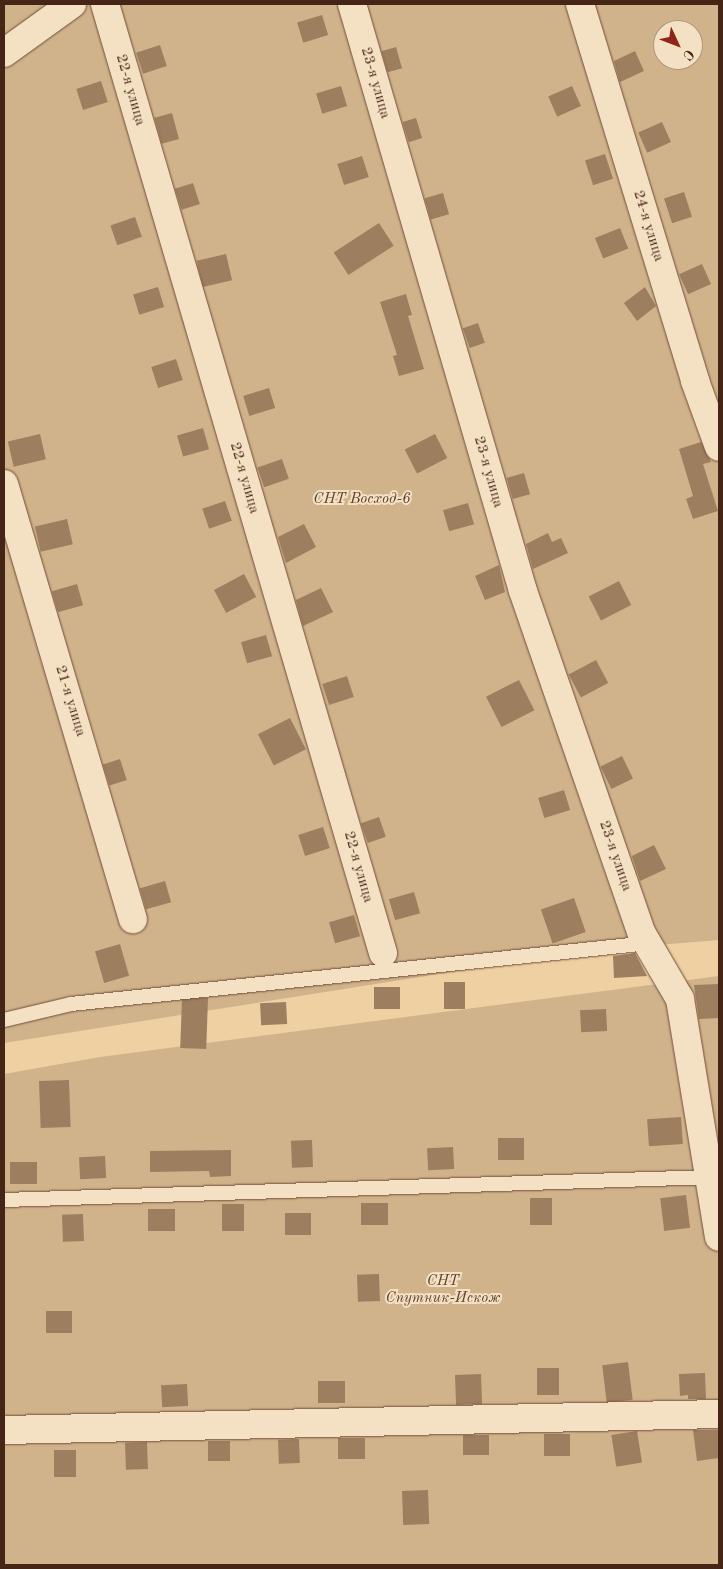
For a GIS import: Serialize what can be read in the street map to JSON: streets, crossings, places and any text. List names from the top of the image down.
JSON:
{
  "streets": {
    "street": [
      "23-я улица",
      "22-я улица",
      "24-я улица",
      "21-я улица"
    ]
  },
  "parks": ["СНТ Восход-6", "СНТ Спутник-Искож"],
  "north": "bottom right"
}
